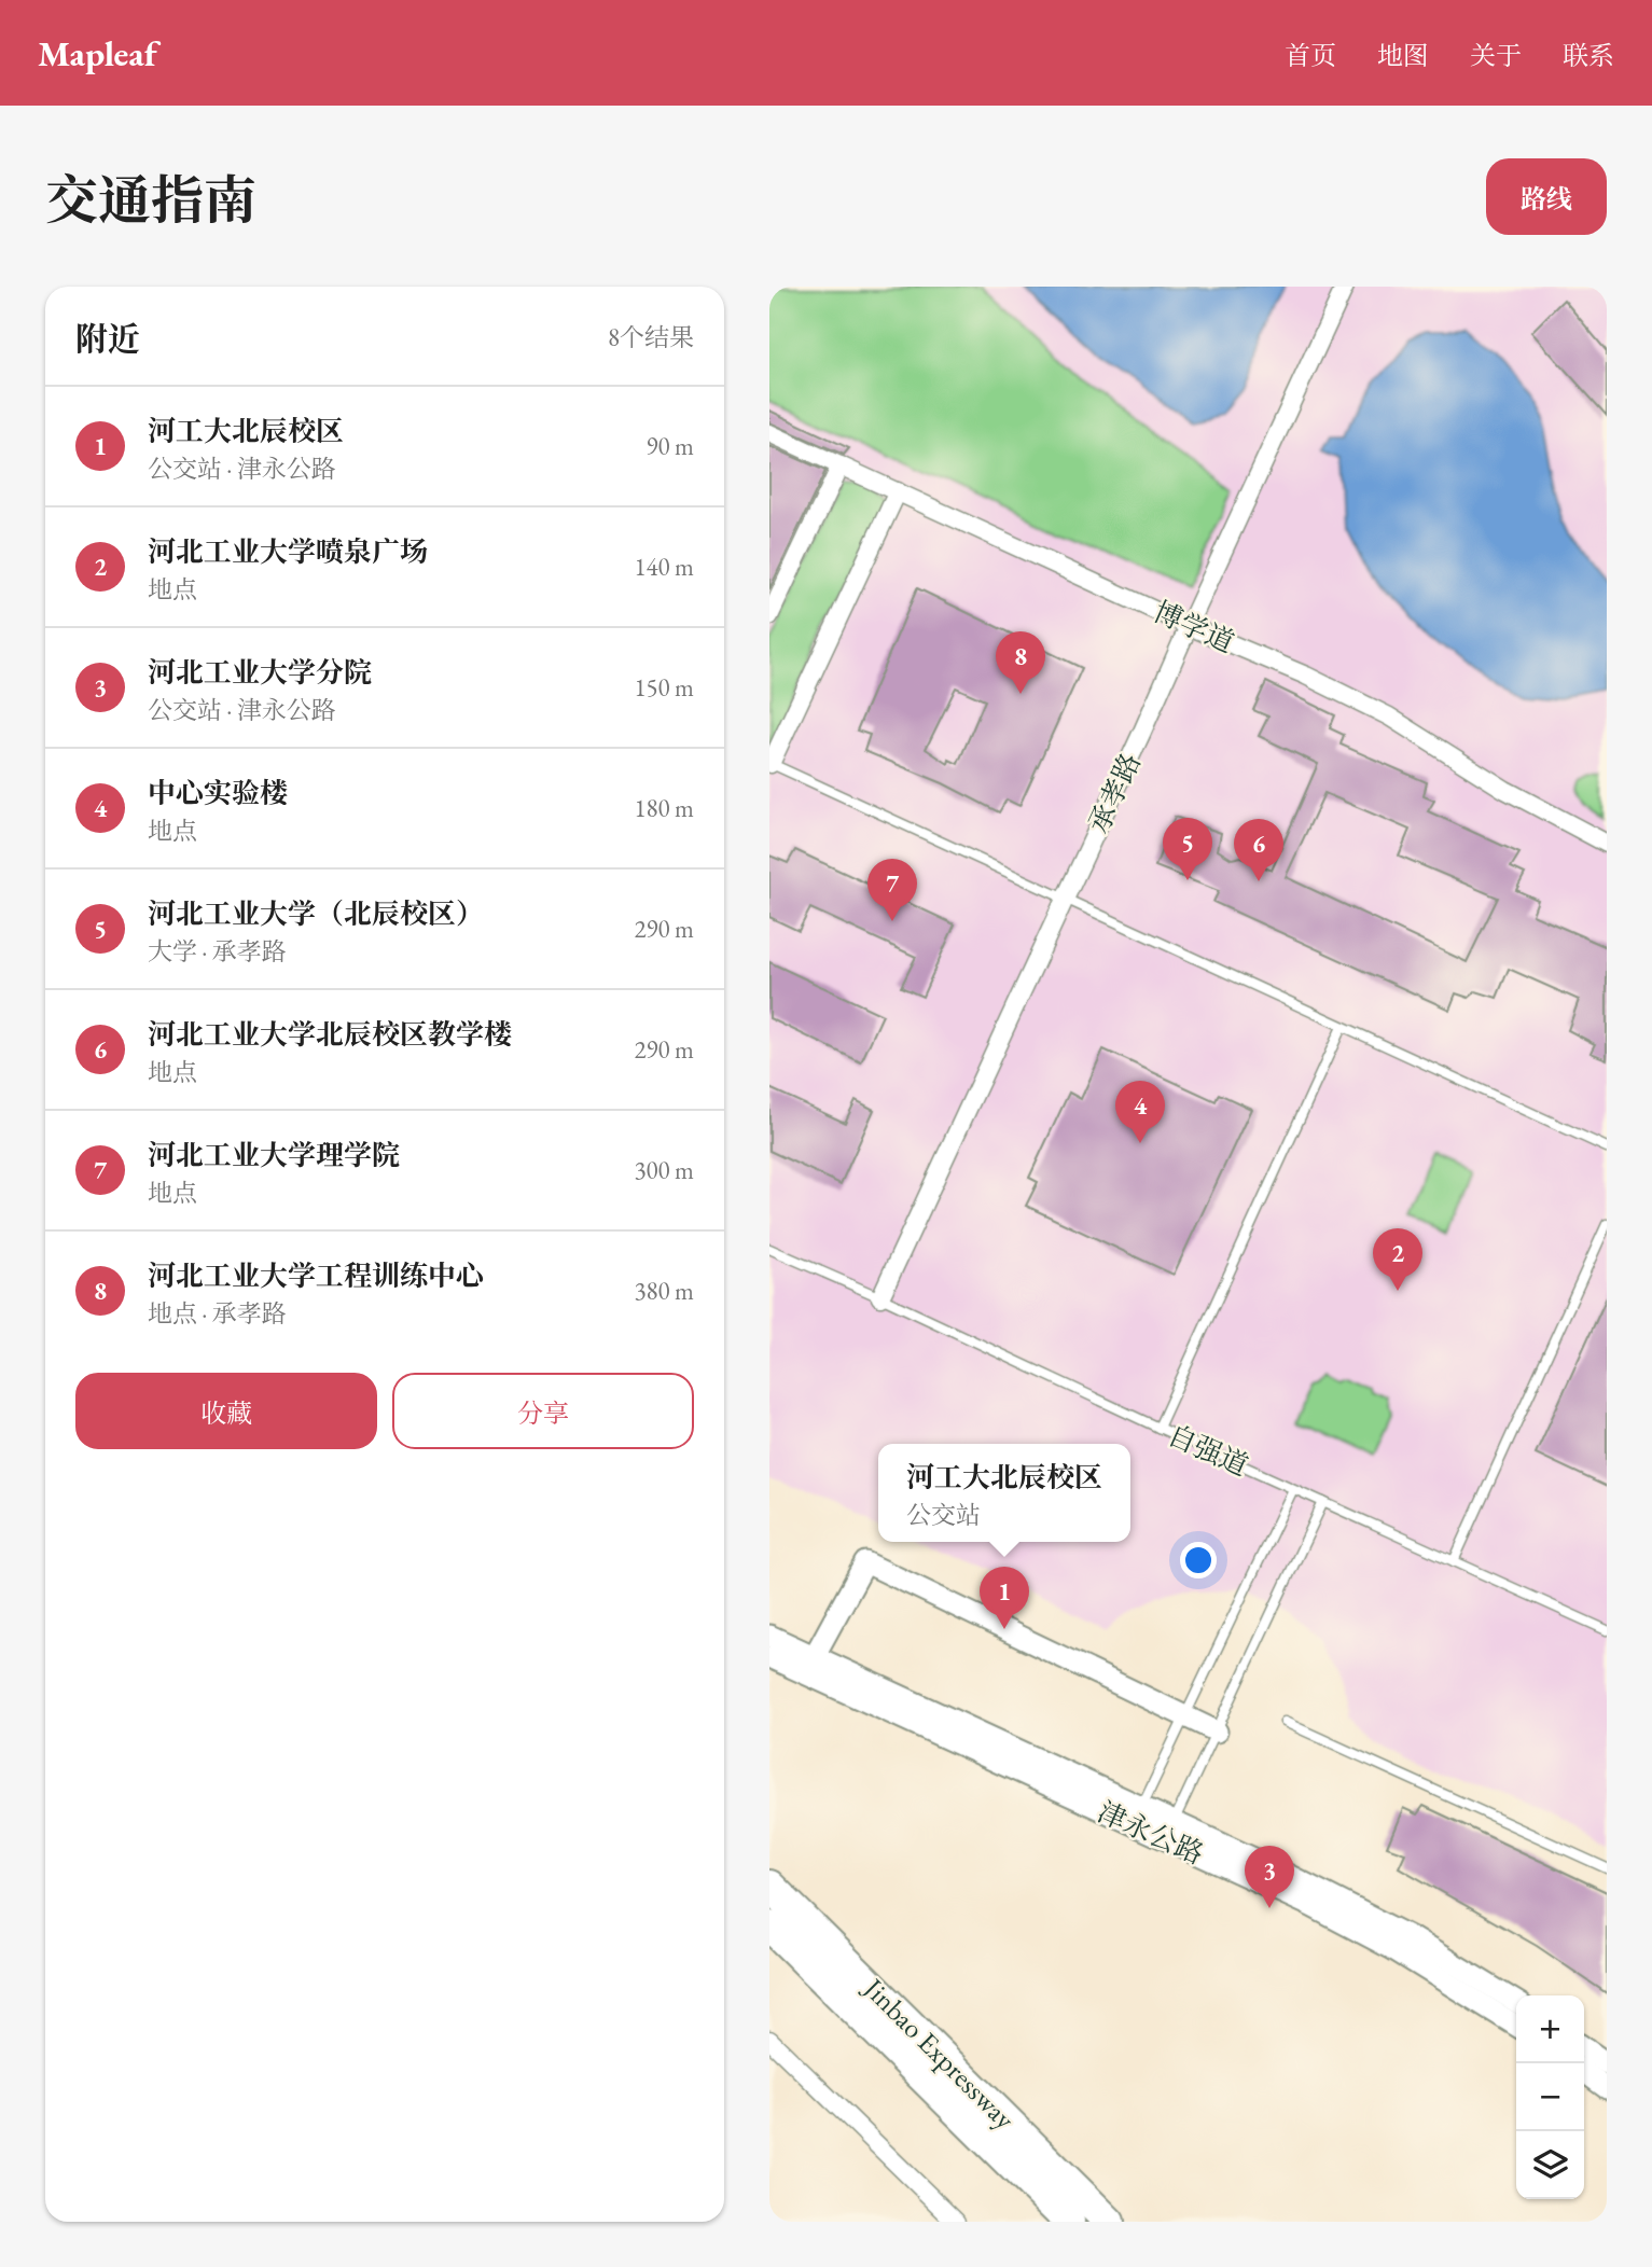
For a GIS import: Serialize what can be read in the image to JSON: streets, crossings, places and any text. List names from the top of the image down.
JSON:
{
  "streets": {
    "highway": ["Jinbao Expressway"],
    "street": ["博学道", "承孝路", "津永公路"],
    "lane": ["自强道"]
  },
  "crossings": [
    ["博学道", "承孝路"],
    ["承孝路", "自强道"]
  ],
  "page": {
    "header": "Mapleaf",
    "nav": [
      "首页",
      "地图",
      "关于",
      "联系"
    ],
    "title": "交通指南",
    "buttons": [
      "路线",
      ["收藏", "分享"]
    ],
    "heading": ["附近", "8个结果"],
    "list": [
      {
        "mark": "1",
        "name": "河工大北辰校区",
        "note": "公交站 · 津永公路",
        "value": "90 m"
      },
      {
        "mark": "2",
        "name": "河北工业大学喷泉广场",
        "note": "地点",
        "value": "140 m"
      },
      {
        "mark": "3",
        "name": "河北工业大学分院",
        "note": "公交站 · 津永公路",
        "value": "150 m"
      },
      {
        "mark": "4",
        "name": "中心实验楼",
        "note": "地点",
        "value": "180 m"
      },
      {
        "mark": "5",
        "name": "河北工业大学（北辰校区）",
        "note": "大学 · 承孝路",
        "value": "290 m"
      },
      {
        "mark": "6",
        "name": "河北工业大学北辰校区教学楼",
        "note": "地点",
        "value": "290 m"
      },
      {
        "mark": "7",
        "name": "河北工业大学理学院",
        "note": "地点",
        "value": "300 m"
      },
      {
        "mark": "8",
        "name": "河北工业大学工程训练中心",
        "note": "地点 · 承孝路",
        "value": "380 m"
      }
    ],
    "pins": [
      "8",
      "5",
      "6",
      "7",
      "4",
      "2",
      "1",
      "3"
    ],
    "popup": ["河工大北辰校区", "公交站"],
    "map_buttons": ["+", "−"]
  }
}
